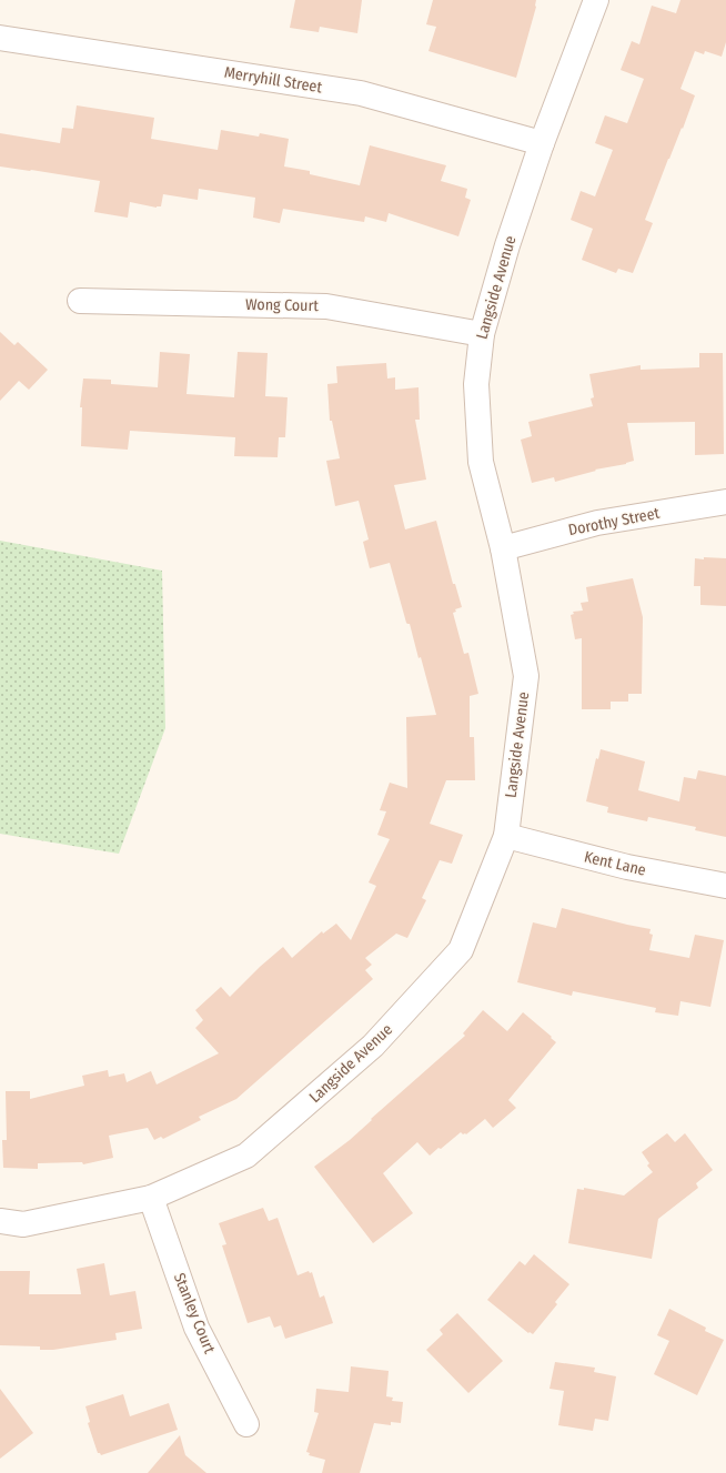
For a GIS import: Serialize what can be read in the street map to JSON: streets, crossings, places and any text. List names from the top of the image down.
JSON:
{
  "streets": {
    "street": [
      "Merryhill Street",
      "Langside Avenue",
      "Wong Court",
      "Dorothy Street",
      "Kent Lane",
      "Stanley Court"
    ]
  },
  "crossings": [
    ["Merryhill Street", "Langside Avenue"],
    ["Langside Avenue", "Wong Court"],
    ["Langside Avenue", "Dorothy Street"],
    ["Langside Avenue", "Kent Lane"],
    ["Langside Avenue", "Stanley Court"]
  ]
}
